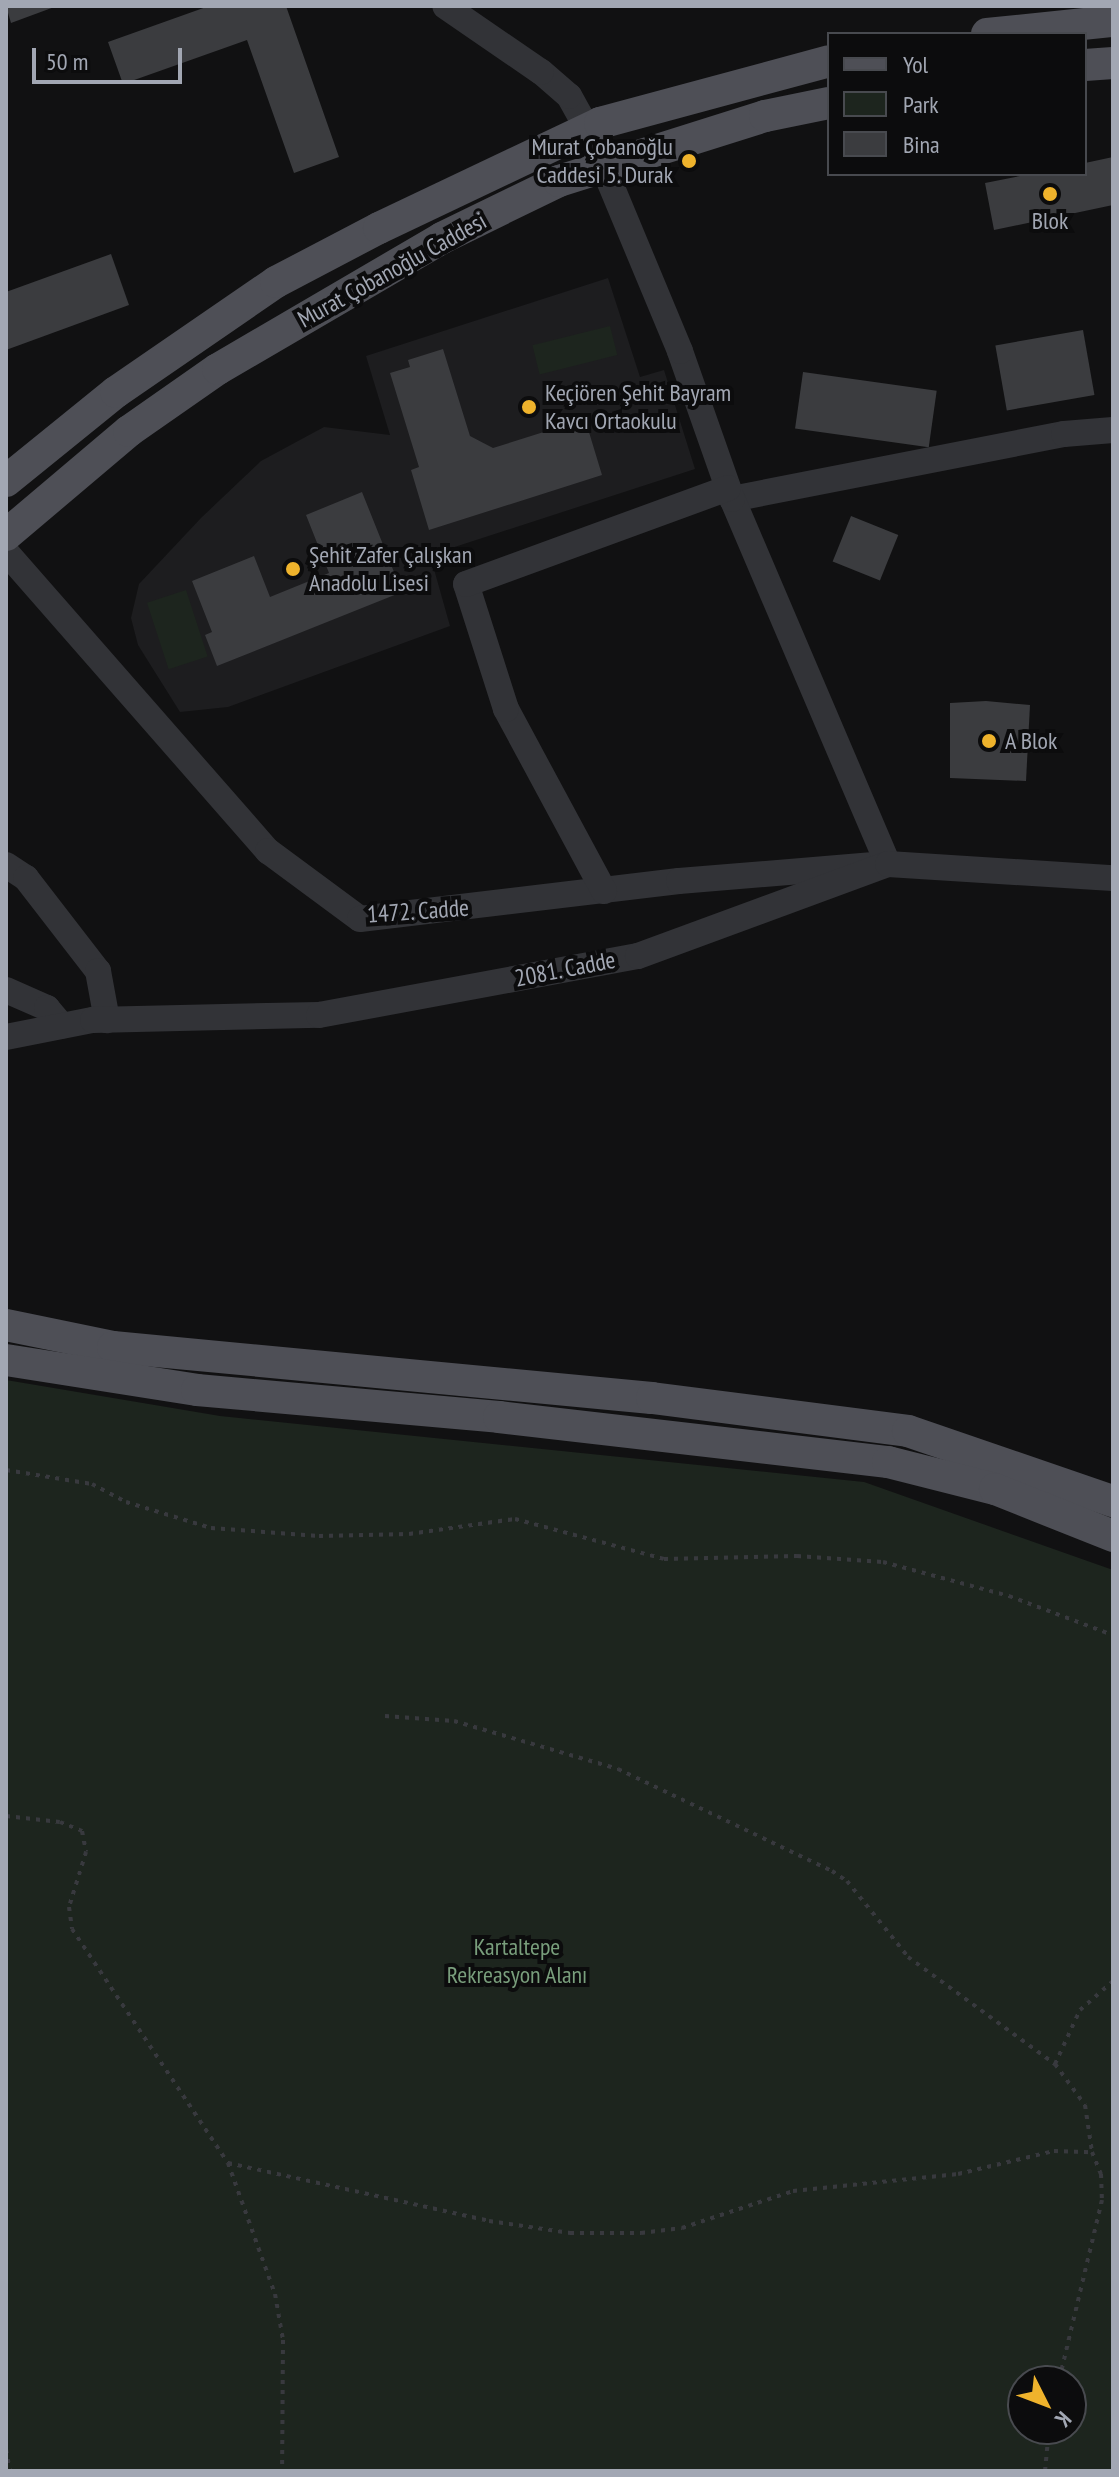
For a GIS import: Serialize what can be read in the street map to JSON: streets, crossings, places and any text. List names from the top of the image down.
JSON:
{
  "streets": {
    "main road": ["Murat Çobanoğlu Caddesi"],
    "street": ["1472. Cadde", "2081. Cadde"]
  },
  "crossings": [
    ["1472. Cadde", "2081. Cadde"]
  ],
  "parks": ["Kartaltepe Rekreasyon Alanı"],
  "places": [
    "Murat Çobanoğlu Caddesi 5. Durak",
    "Blok",
    "Keçiören Şehit Bayram Kavcı Ortaokulu",
    "Şehit Zafer Çalışkan Anadolu Lisesi",
    "A Blok"
  ],
  "legend": ["Yol", "Park", "Bina"],
  "scale_bar": "50 m",
  "north": "bottom right"
}
